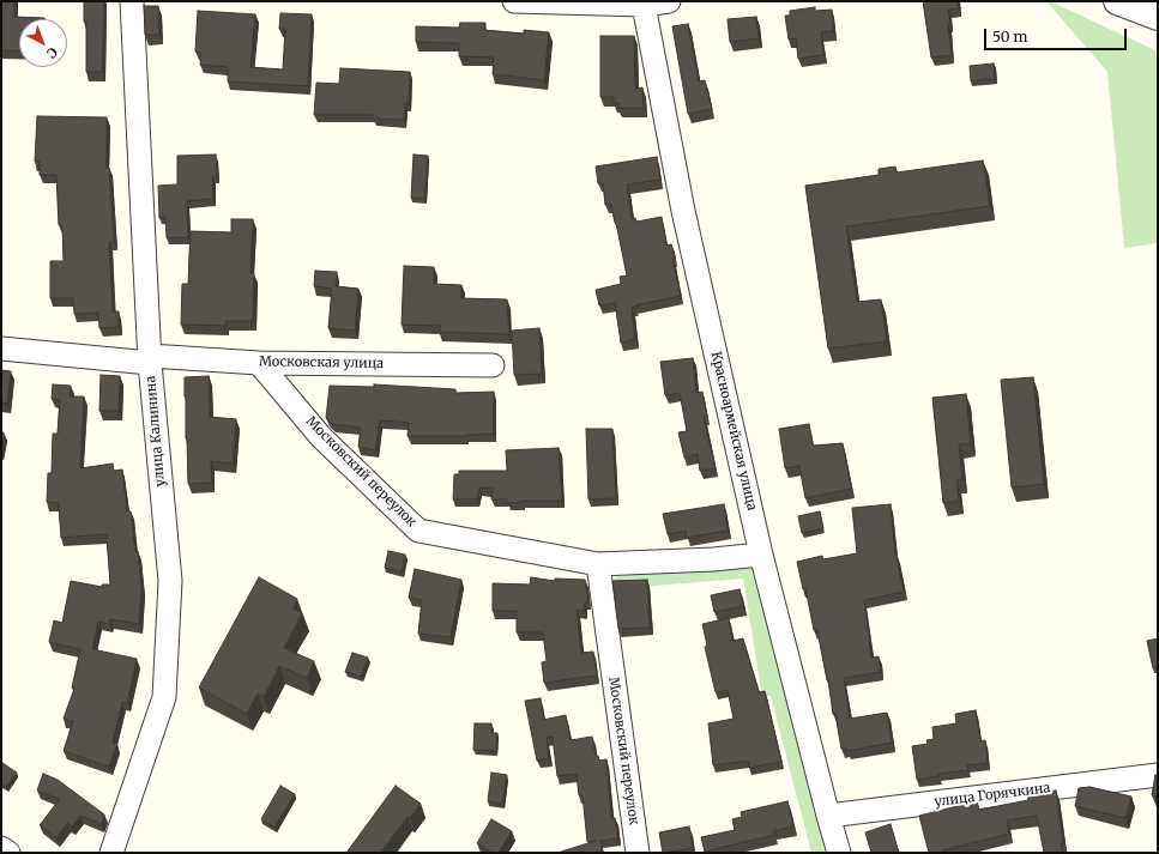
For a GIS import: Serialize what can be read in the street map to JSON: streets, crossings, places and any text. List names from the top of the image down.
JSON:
{
  "streets": {
    "street": [
      "Московская улица",
      "улица Калинина",
      "Красноармейская улица",
      "Московский переулок",
      "улица Горячкина"
    ]
  },
  "crossings": [
    ["Московская улица", "улица Калинина"],
    ["Московская улица", "Московский переулок"],
    ["Красноармейская улица", "Московский переулок"],
    ["Красноармейская улица", "улица Горячкина"]
  ],
  "scale_bar": "50 m",
  "north": "bottom right"
}
